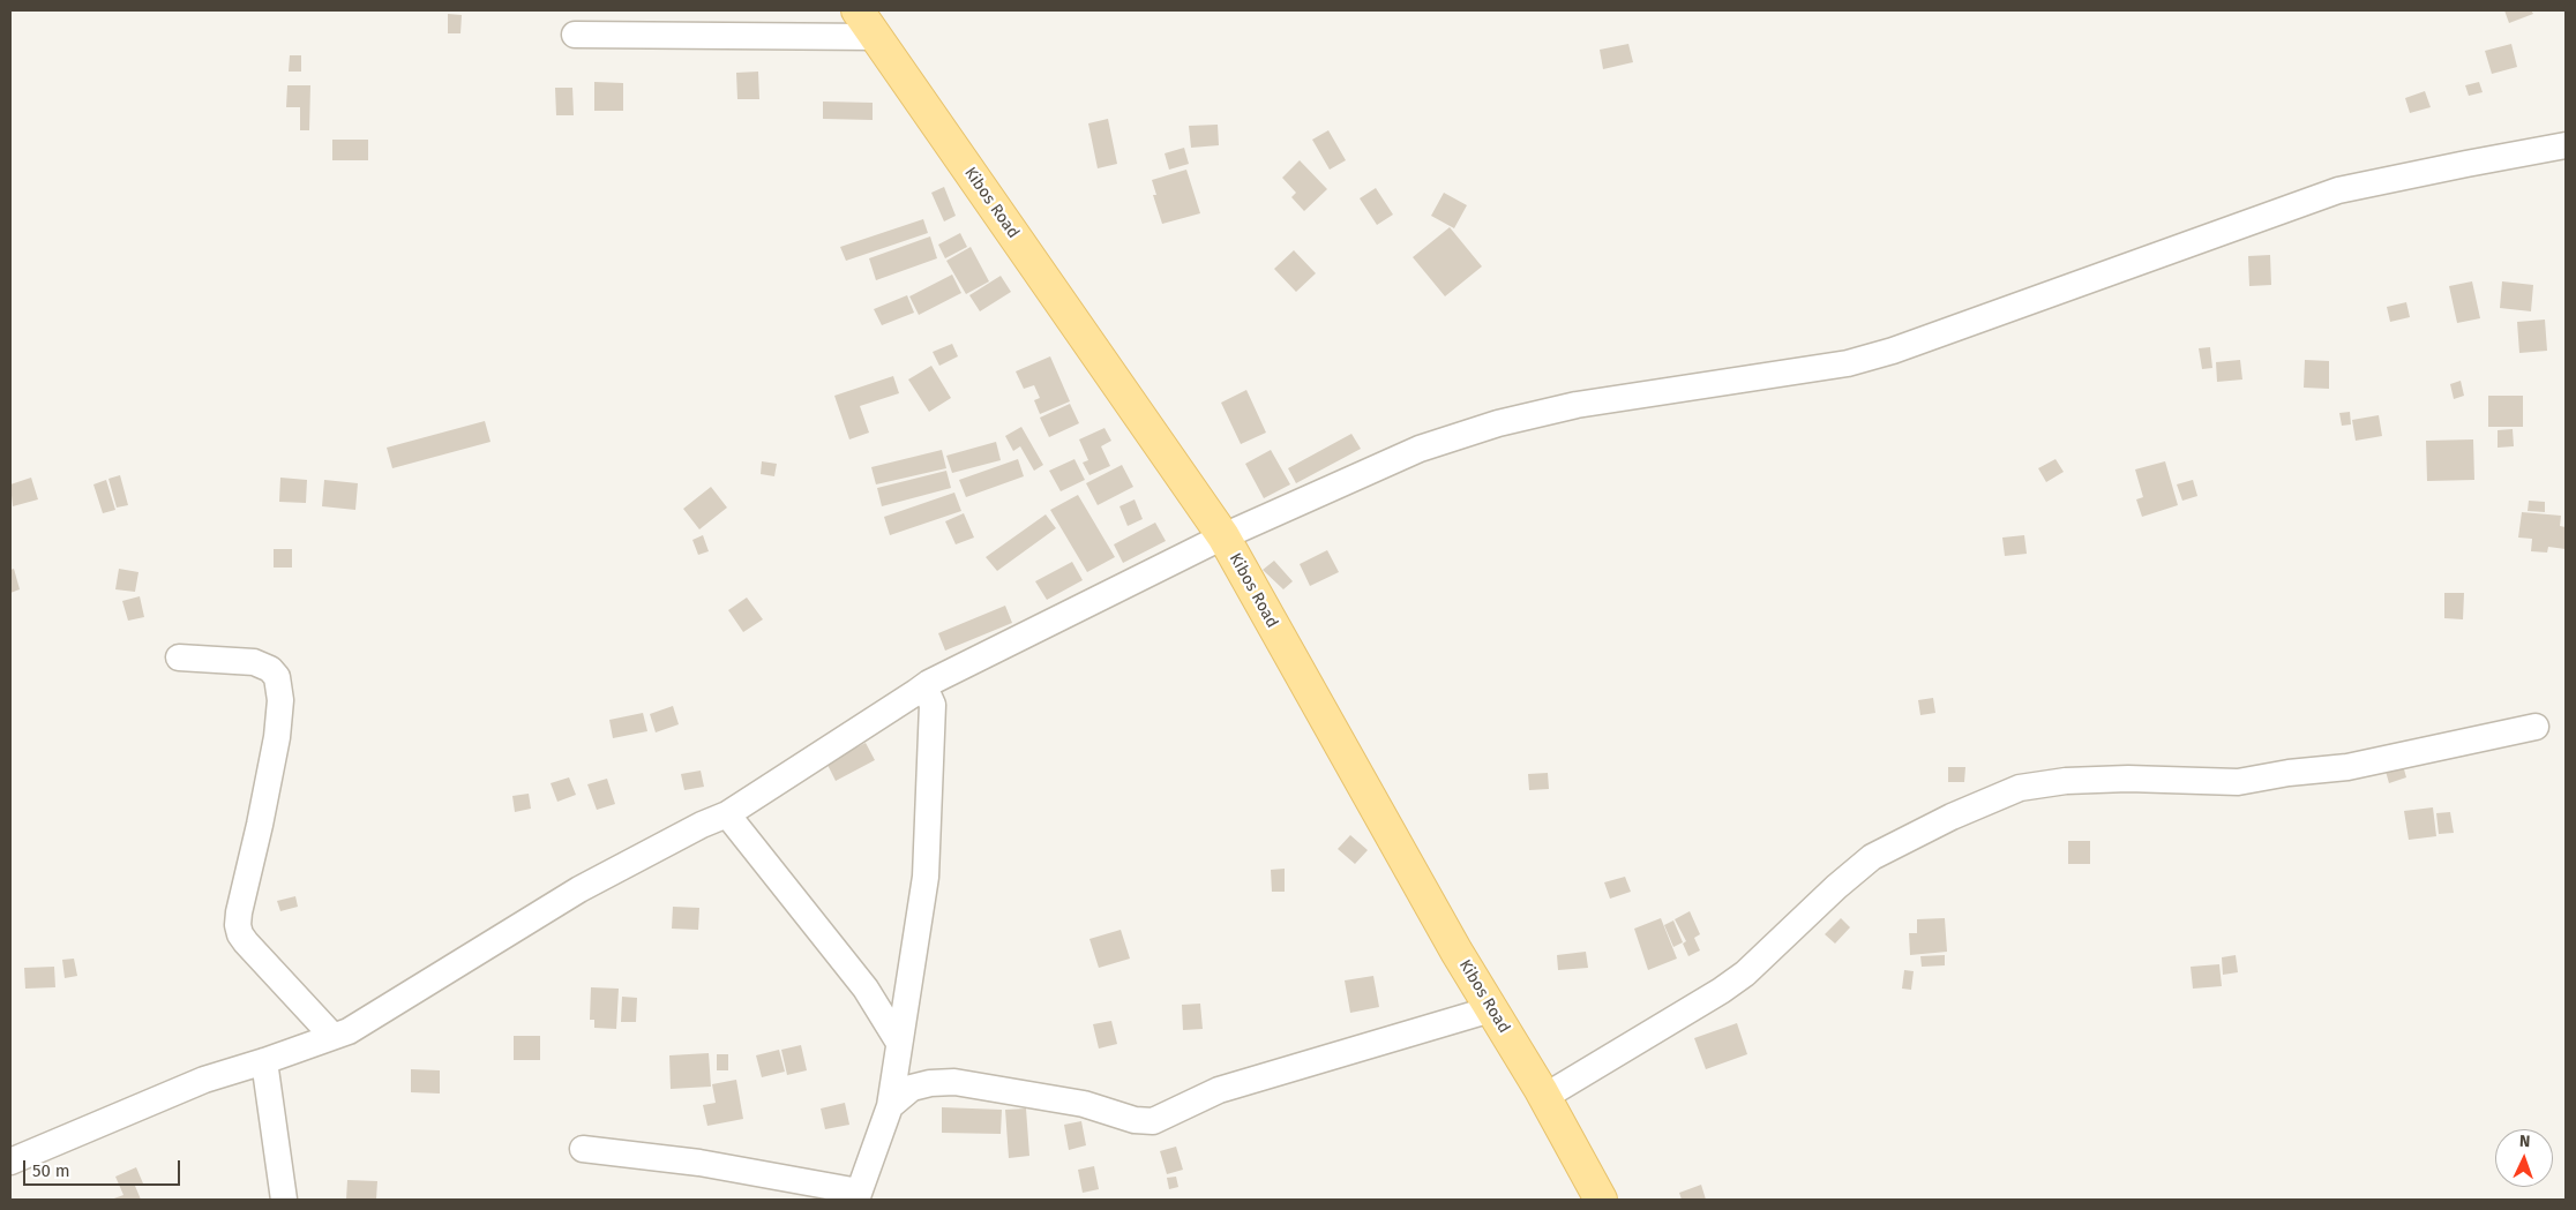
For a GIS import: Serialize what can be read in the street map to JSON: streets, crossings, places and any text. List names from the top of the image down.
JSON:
{
  "streets": {
    "main road": ["Kibos Road"]
  },
  "scale_bar": "50 m",
  "north": "top"
}
